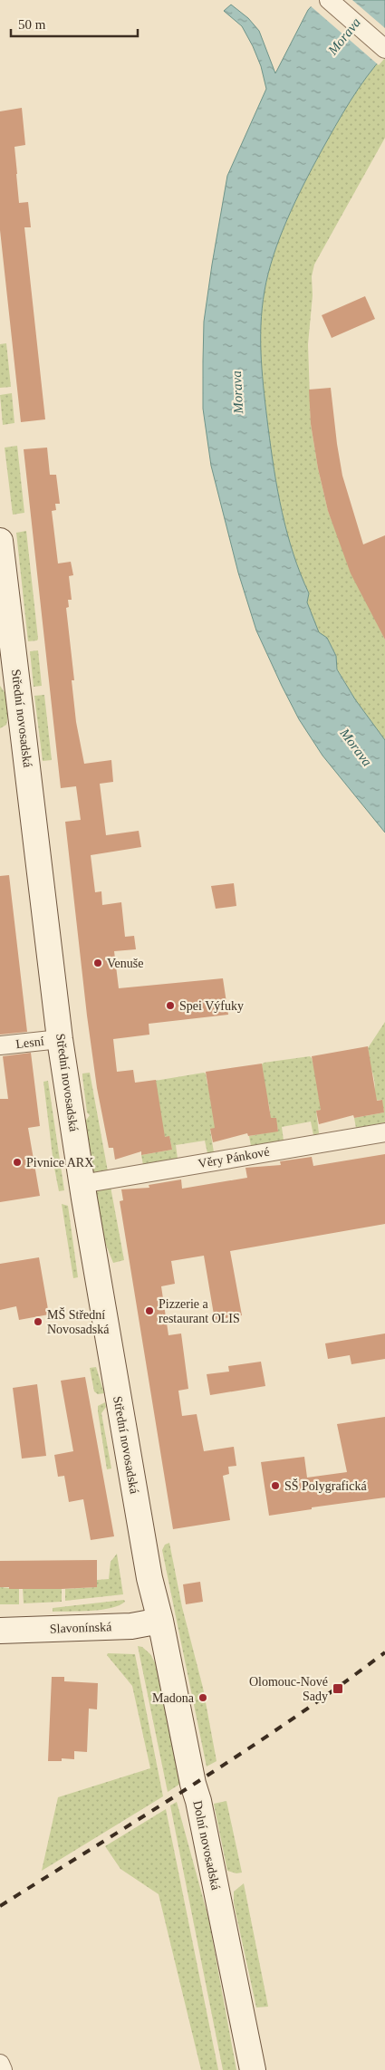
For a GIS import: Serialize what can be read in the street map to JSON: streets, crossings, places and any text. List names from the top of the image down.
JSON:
{
  "streets": {
    "main road": ["Střední novosadská", "Slavonínská", "Dolní novosadská"],
    "street": ["Lesní", "Věry Pánkové"]
  },
  "crossings": [
    ["Střední novosadská", "Lesní"],
    ["Střední novosadská", "Věry Pánkové"],
    ["Střední novosadská", "Slavonínská"],
    ["Střední novosadská", "Dolní novosadská"],
    ["Slavonínská", "Dolní novosadská"]
  ],
  "water": ["Morava"],
  "places": {
    "other": [
      "Venuše",
      "Spei Výfuky",
      "Pivnice ARX",
      "Pizzerie a restaurant OLIS",
      "MŠ Střední Novosadská",
      "SŠ Polygrafická",
      "Madona"
    ],
    "transit": ["Olomouc-Nové Sady"]
  },
  "scale_bar": "50 m"
}
